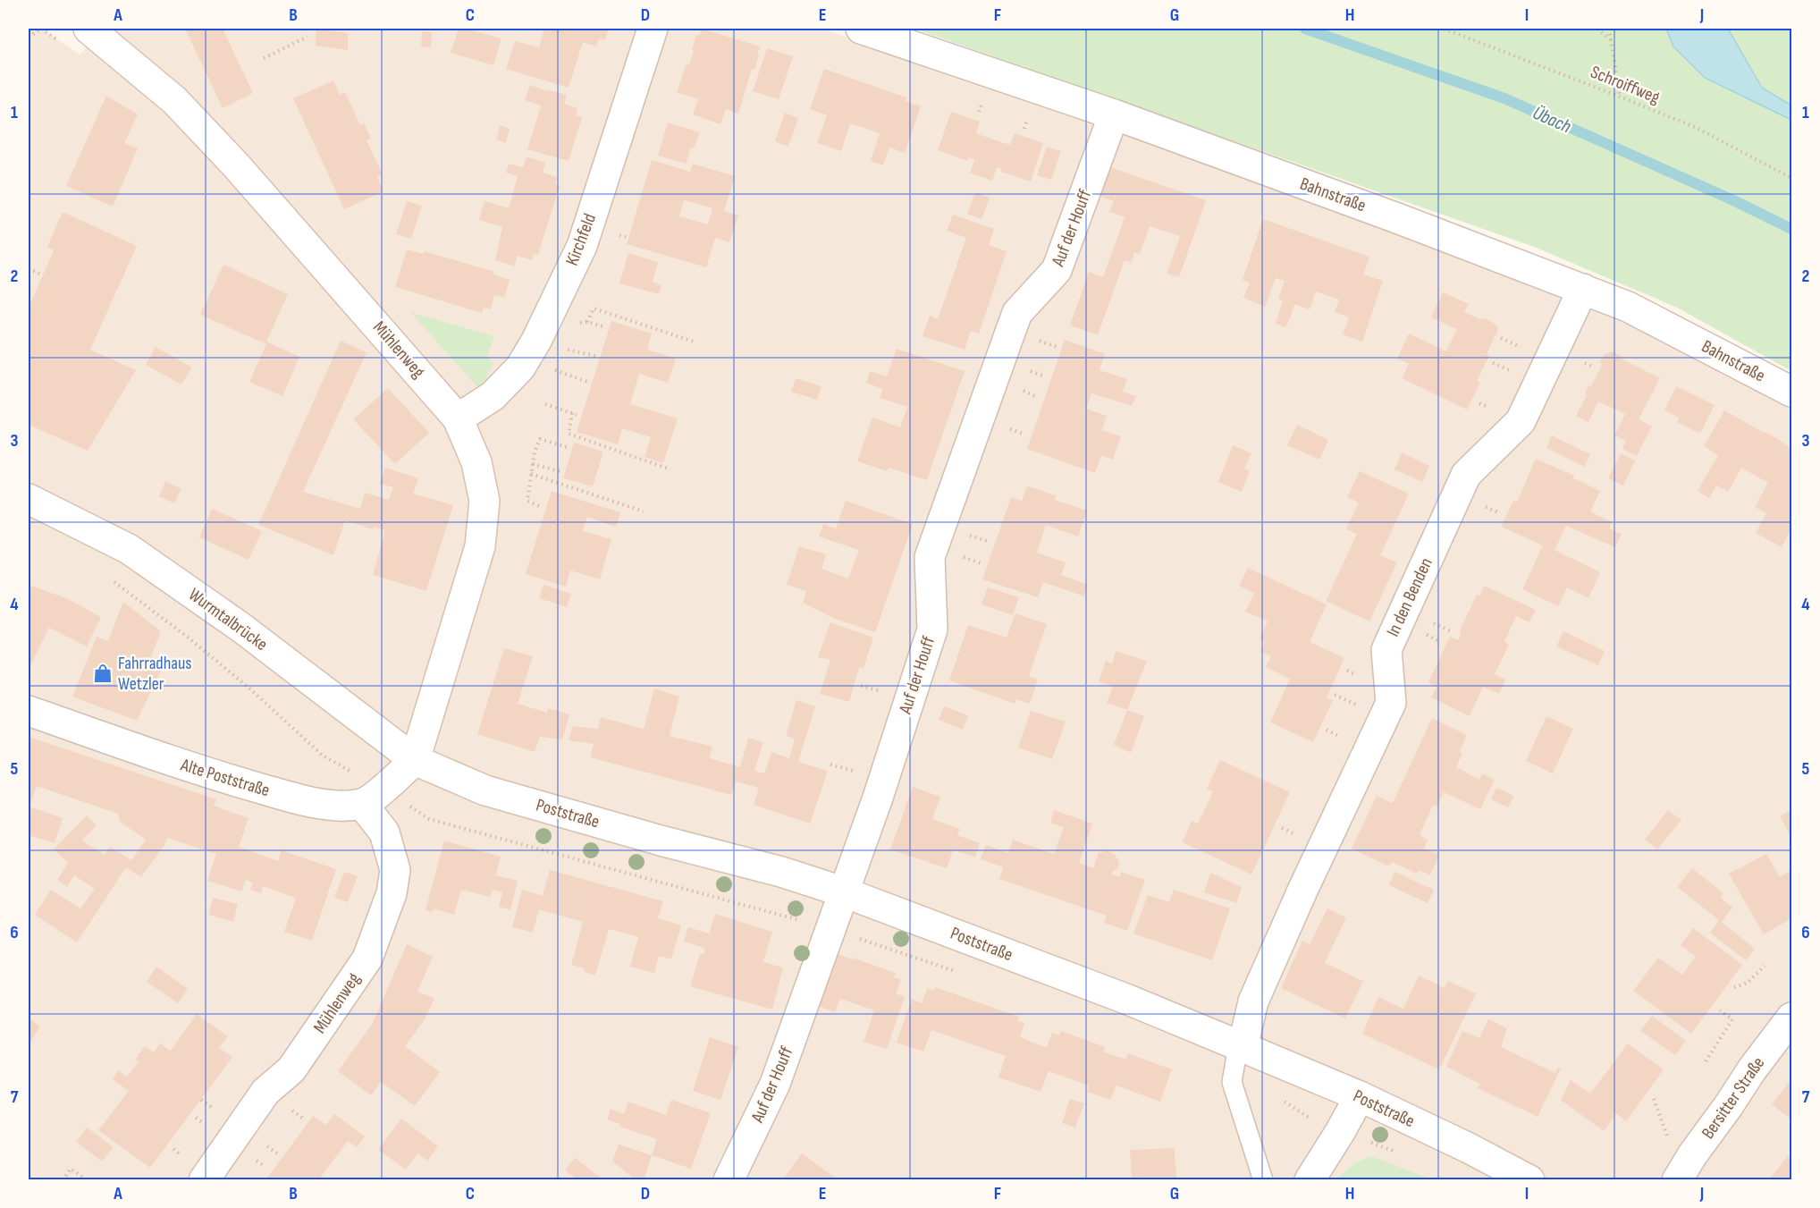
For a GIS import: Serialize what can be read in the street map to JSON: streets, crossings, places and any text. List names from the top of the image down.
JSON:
{
  "streets": {
    "street": [
      "Bahnstraße",
      "Auf der Houff",
      "Kirchfeld",
      "Mühlenweg",
      "In den Benden",
      "Wurmtalbrücke",
      "Alte Poststraße",
      "Poststraße",
      "Bersitter Straße"
    ],
    "path": ["Schroiffweg"]
  },
  "crossings": [
    ["Bahnstraße", "Auf der Houff"],
    ["Bahnstraße", "In den Benden"],
    ["Auf der Houff", "Poststraße"],
    ["Kirchfeld", "Mühlenweg"],
    ["Mühlenweg", "Wurmtalbrücke"],
    ["Mühlenweg", "Alte Poststraße"],
    ["Mühlenweg", "Poststraße"],
    ["In den Benden", "Poststraße"],
    ["Wurmtalbrücke", "Poststraße"]
  ],
  "water": ["Übach"],
  "places": {
    "shop": ["Fahrradhaus Wetzler"]
  },
  "grid": {
    "columns": [
      "A",
      "B",
      "C",
      "D",
      "E",
      "F",
      "G",
      "H",
      "I",
      "J"
    ],
    "rows": [
      "1",
      "2",
      "3",
      "4",
      "5",
      "6",
      "7"
    ]
  }
}
